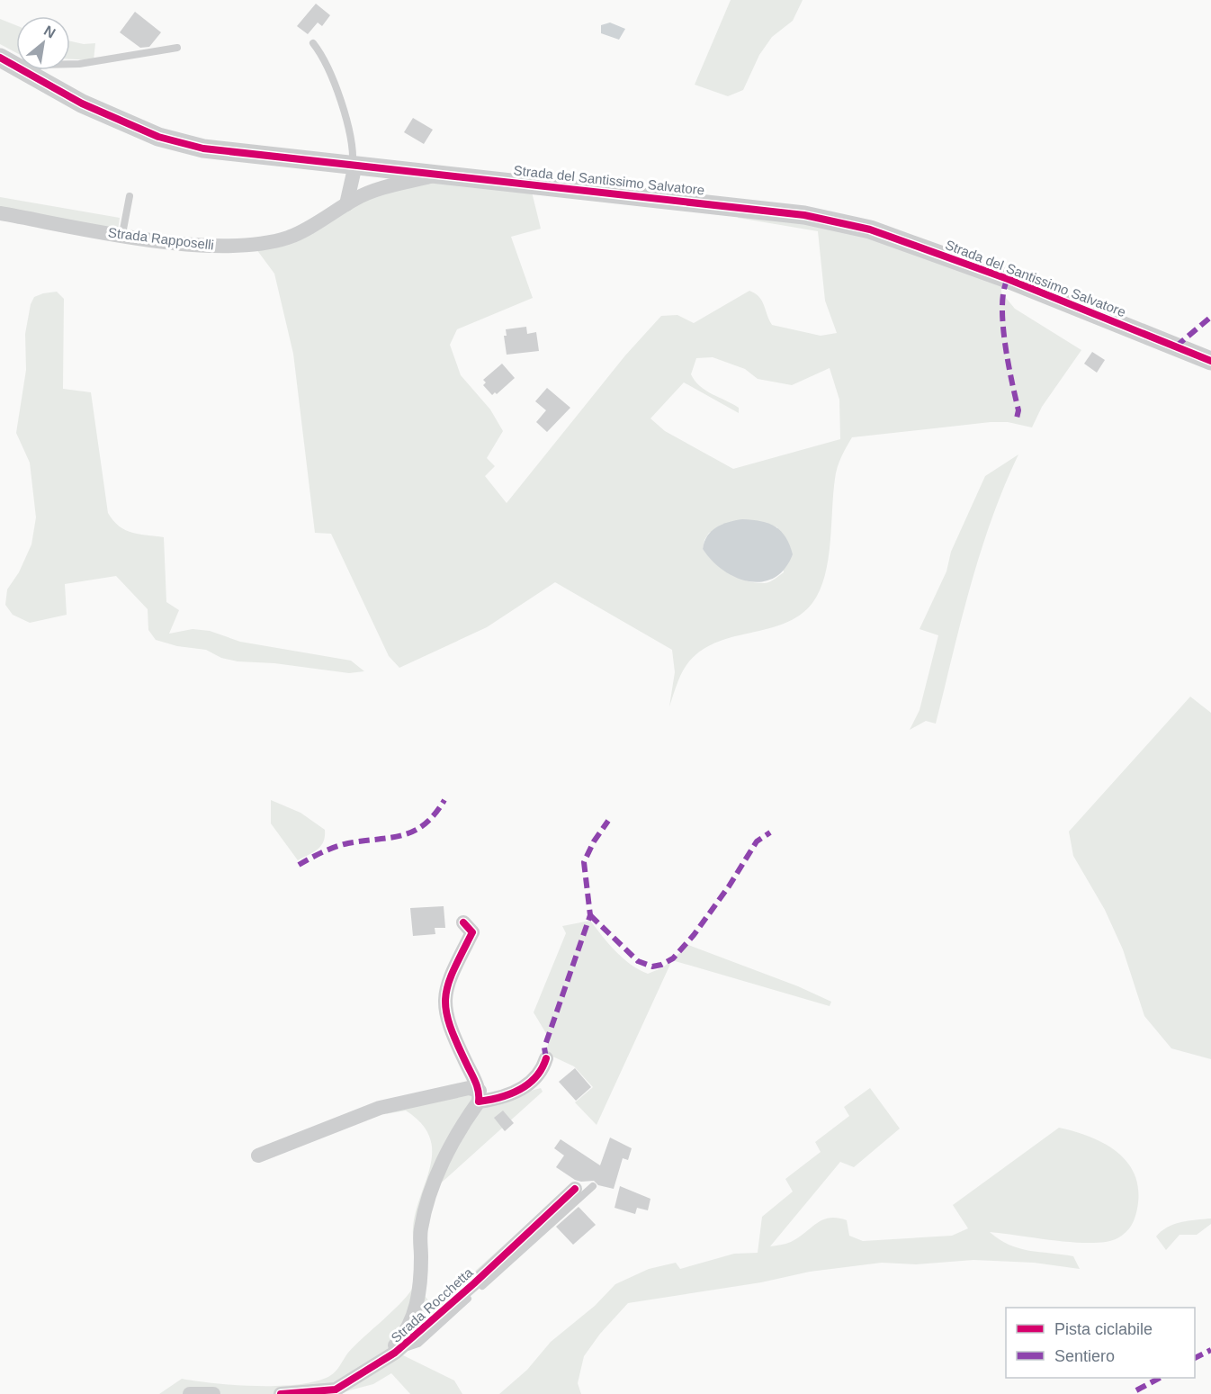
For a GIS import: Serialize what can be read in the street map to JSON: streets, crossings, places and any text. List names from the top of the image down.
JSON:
{
  "streets": {
    "street": ["Strada del Santissimo Salvatore", "Strada Rapposelli", "Strada Rocchetta"]
  },
  "crossings": [
    ["Strada del Santissimo Salvatore", "Strada Rapposelli"]
  ],
  "legend": ["Pista ciclabile", "Sentiero"],
  "north": "top right"
}
